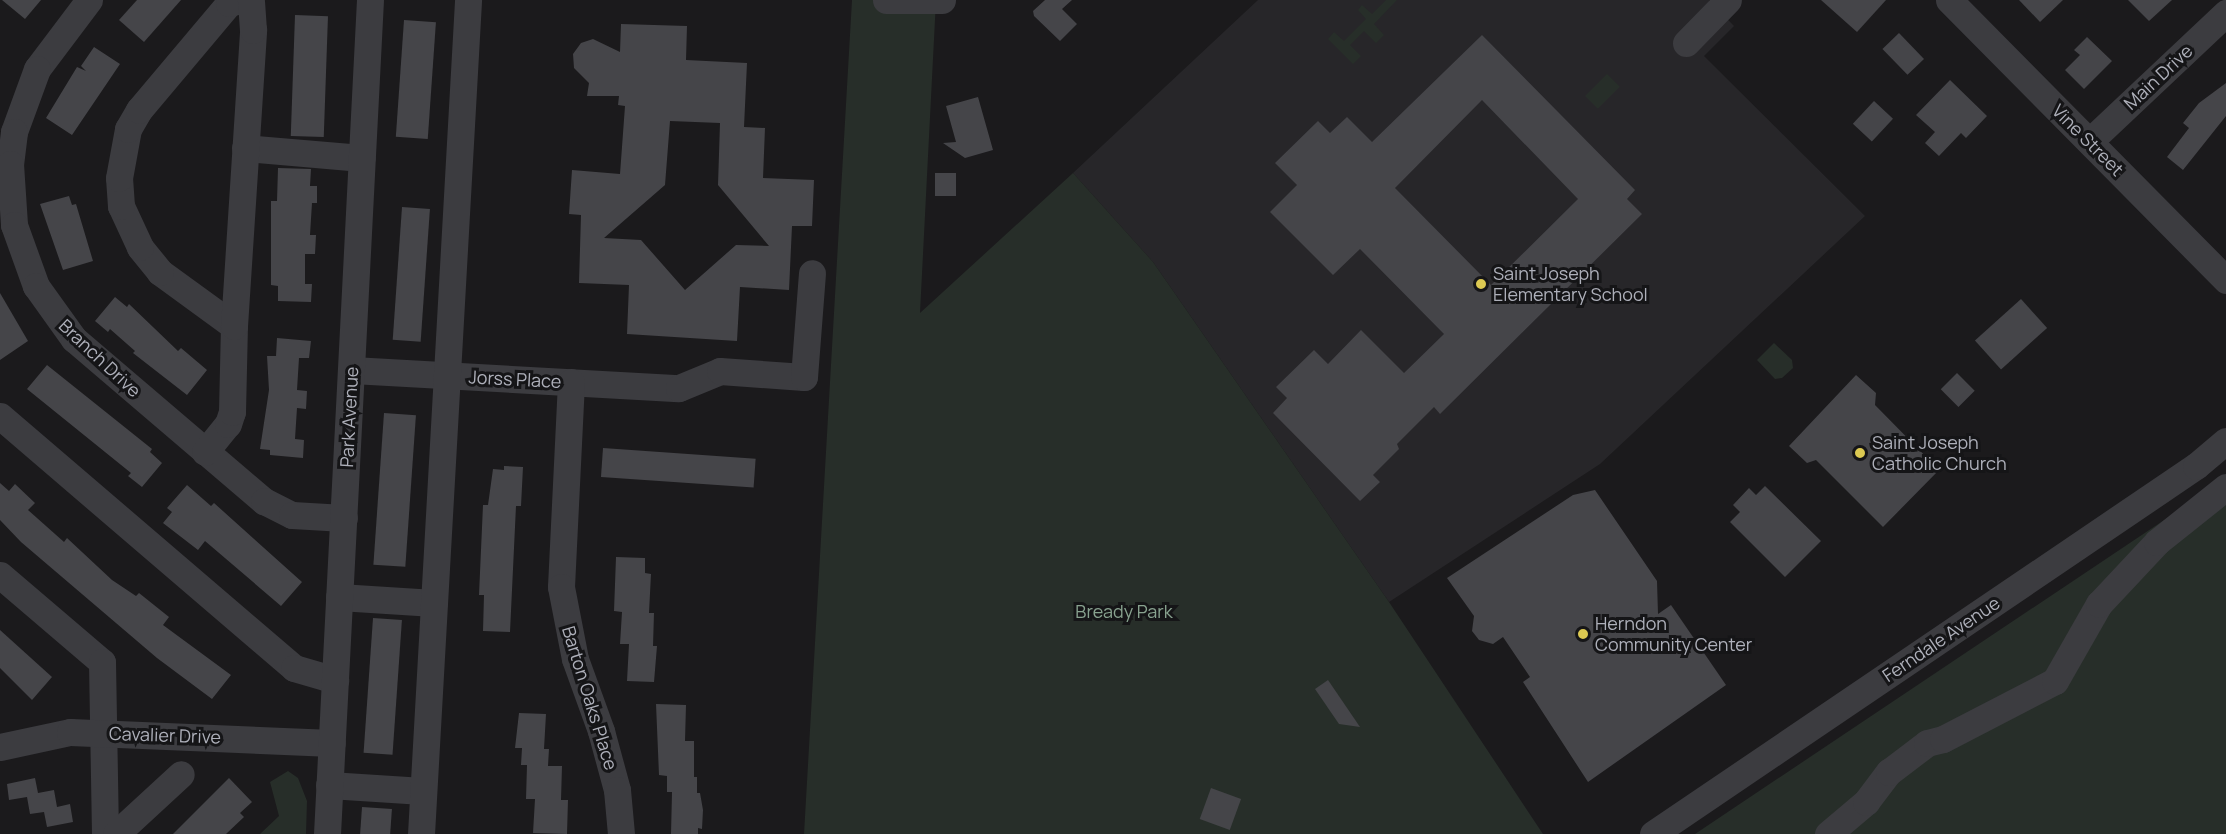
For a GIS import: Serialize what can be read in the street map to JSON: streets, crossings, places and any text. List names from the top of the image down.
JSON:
{
  "streets": {
    "street": [
      "Main Drive",
      "Vine Street",
      "Branch Drive",
      "Jorss Place",
      "Park Avenue",
      "Ferndale Avenue",
      "Barton Oaks Place",
      "Cavalier Drive"
    ]
  },
  "crossings": [
    ["Main Drive", "Vine Street"],
    ["Branch Drive", "Park Avenue"],
    ["Jorss Place", "Park Avenue"],
    ["Jorss Place", "Barton Oaks Place"],
    ["Park Avenue", "Cavalier Drive"]
  ],
  "parks": ["Bready Park"],
  "places": ["Saint Joseph Elementary School", "Saint Joseph Catholic Church", "Herndon Community Center"]
}
